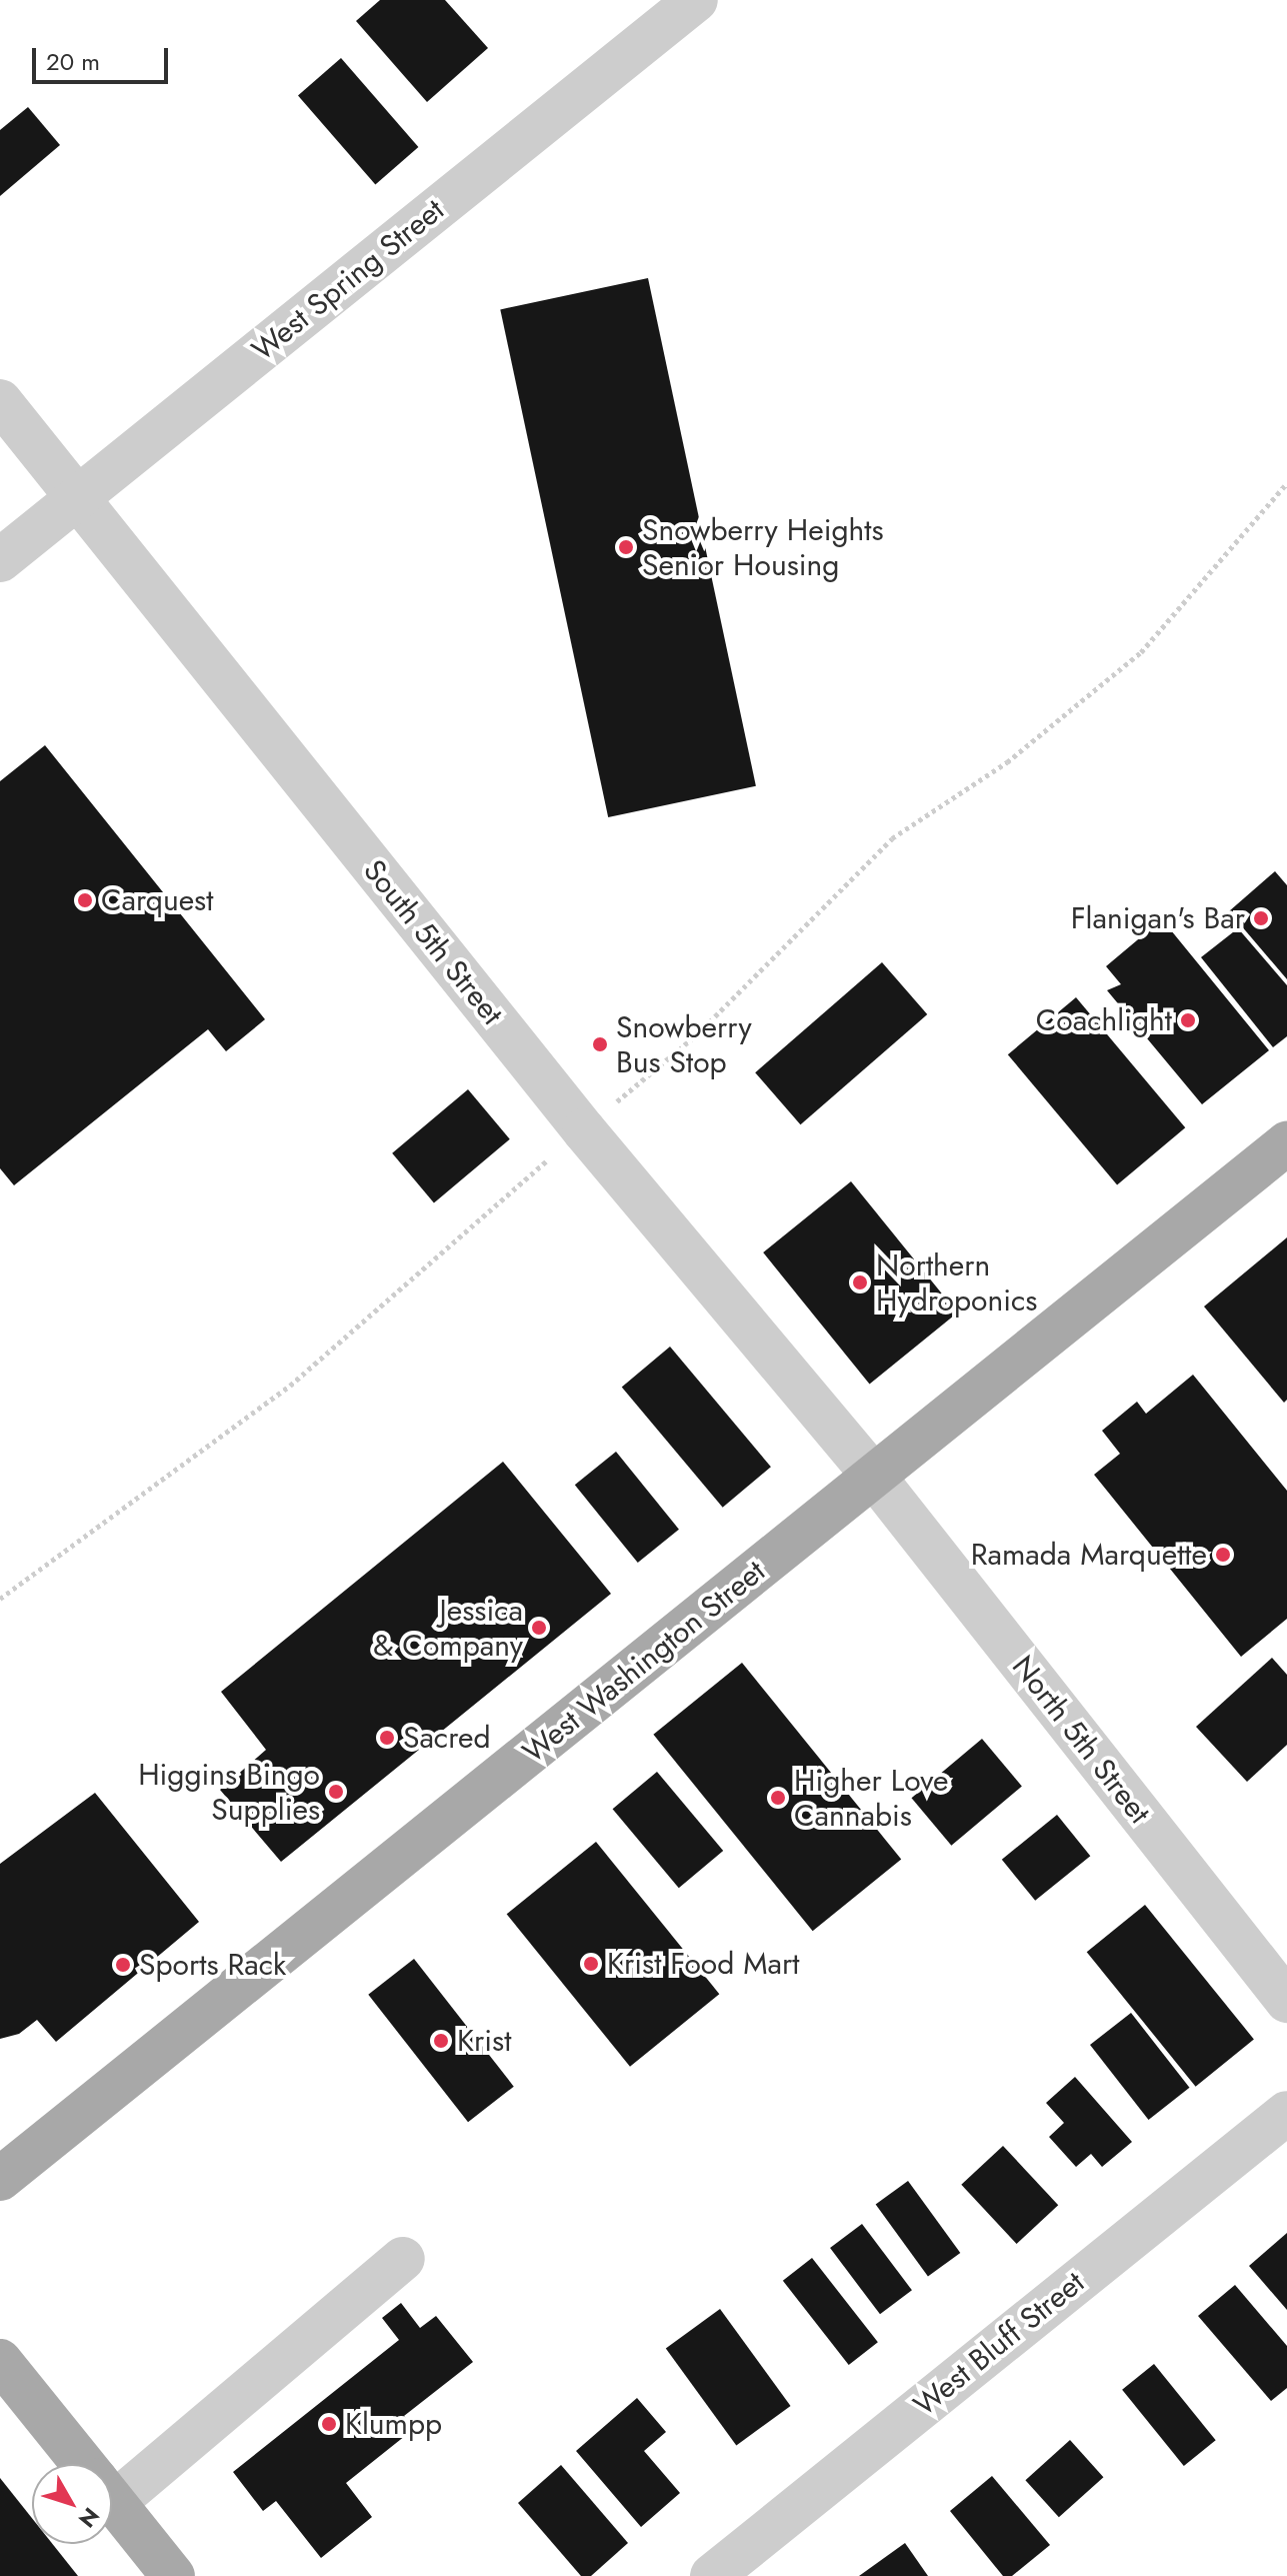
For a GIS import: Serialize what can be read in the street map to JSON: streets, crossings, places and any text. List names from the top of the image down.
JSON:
{
  "streets": {
    "main road": ["West Washington Street"],
    "street": [
      "West Spring Street",
      "South 5th Street",
      "North 5th Street",
      "West Bluff Street"
    ]
  },
  "crossings": [
    ["West Spring Street", "South 5th Street"],
    ["South 5th Street", "West Washington Street"],
    ["South 5th Street", "North 5th Street"],
    ["West Washington Street", "North 5th Street"]
  ],
  "places": [
    "Snowberry Heights Senior Housing",
    "Carquest",
    "Flanigan's Bar",
    "Coachlight",
    "Snowberry Bus Stop",
    "Northern Hydroponics",
    "Ramada Marquette",
    "Jessica & Company",
    "Sacred",
    "Higgins Bingo Supplies",
    "Higher Love Cannabis",
    "Krist Food Mart",
    "Sports Rack",
    "Krist",
    "Klumpp"
  ],
  "scale_bar": "20 m",
  "north": "bottom right"
}
